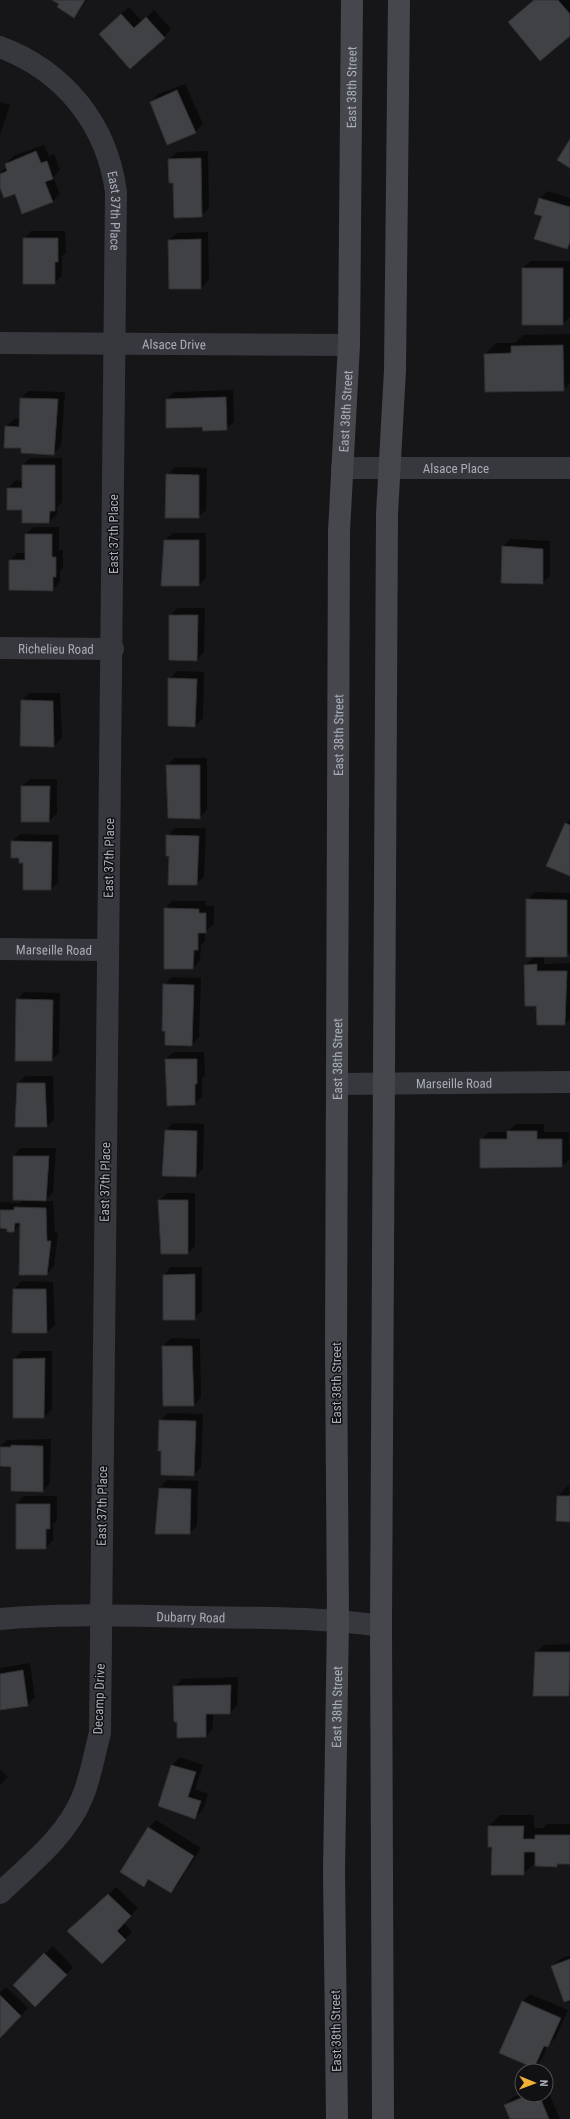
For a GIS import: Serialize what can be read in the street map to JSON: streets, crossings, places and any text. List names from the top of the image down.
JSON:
{
  "streets": {
    "main road": ["East 38th Street"],
    "street": [
      "East 37th Place",
      "Alsace Drive",
      "Alsace Place",
      "Richelieu Road",
      "Marseille Road",
      "Dubarry Road",
      "Decamp Drive"
    ]
  },
  "crossings": [
    ["East 38th Street", "Alsace Drive"],
    ["East 38th Street", "Alsace Place"],
    ["East 38th Street", "Marseille Road"],
    ["East 38th Street", "Dubarry Road"],
    ["East 37th Place", "Alsace Drive"],
    ["East 37th Place", "Richelieu Road"],
    ["East 37th Place", "Marseille Road"],
    ["East 37th Place", "Dubarry Road"],
    ["East 37th Place", "Decamp Drive"],
    ["Dubarry Road", "Decamp Drive"]
  ],
  "north": "right"
}
